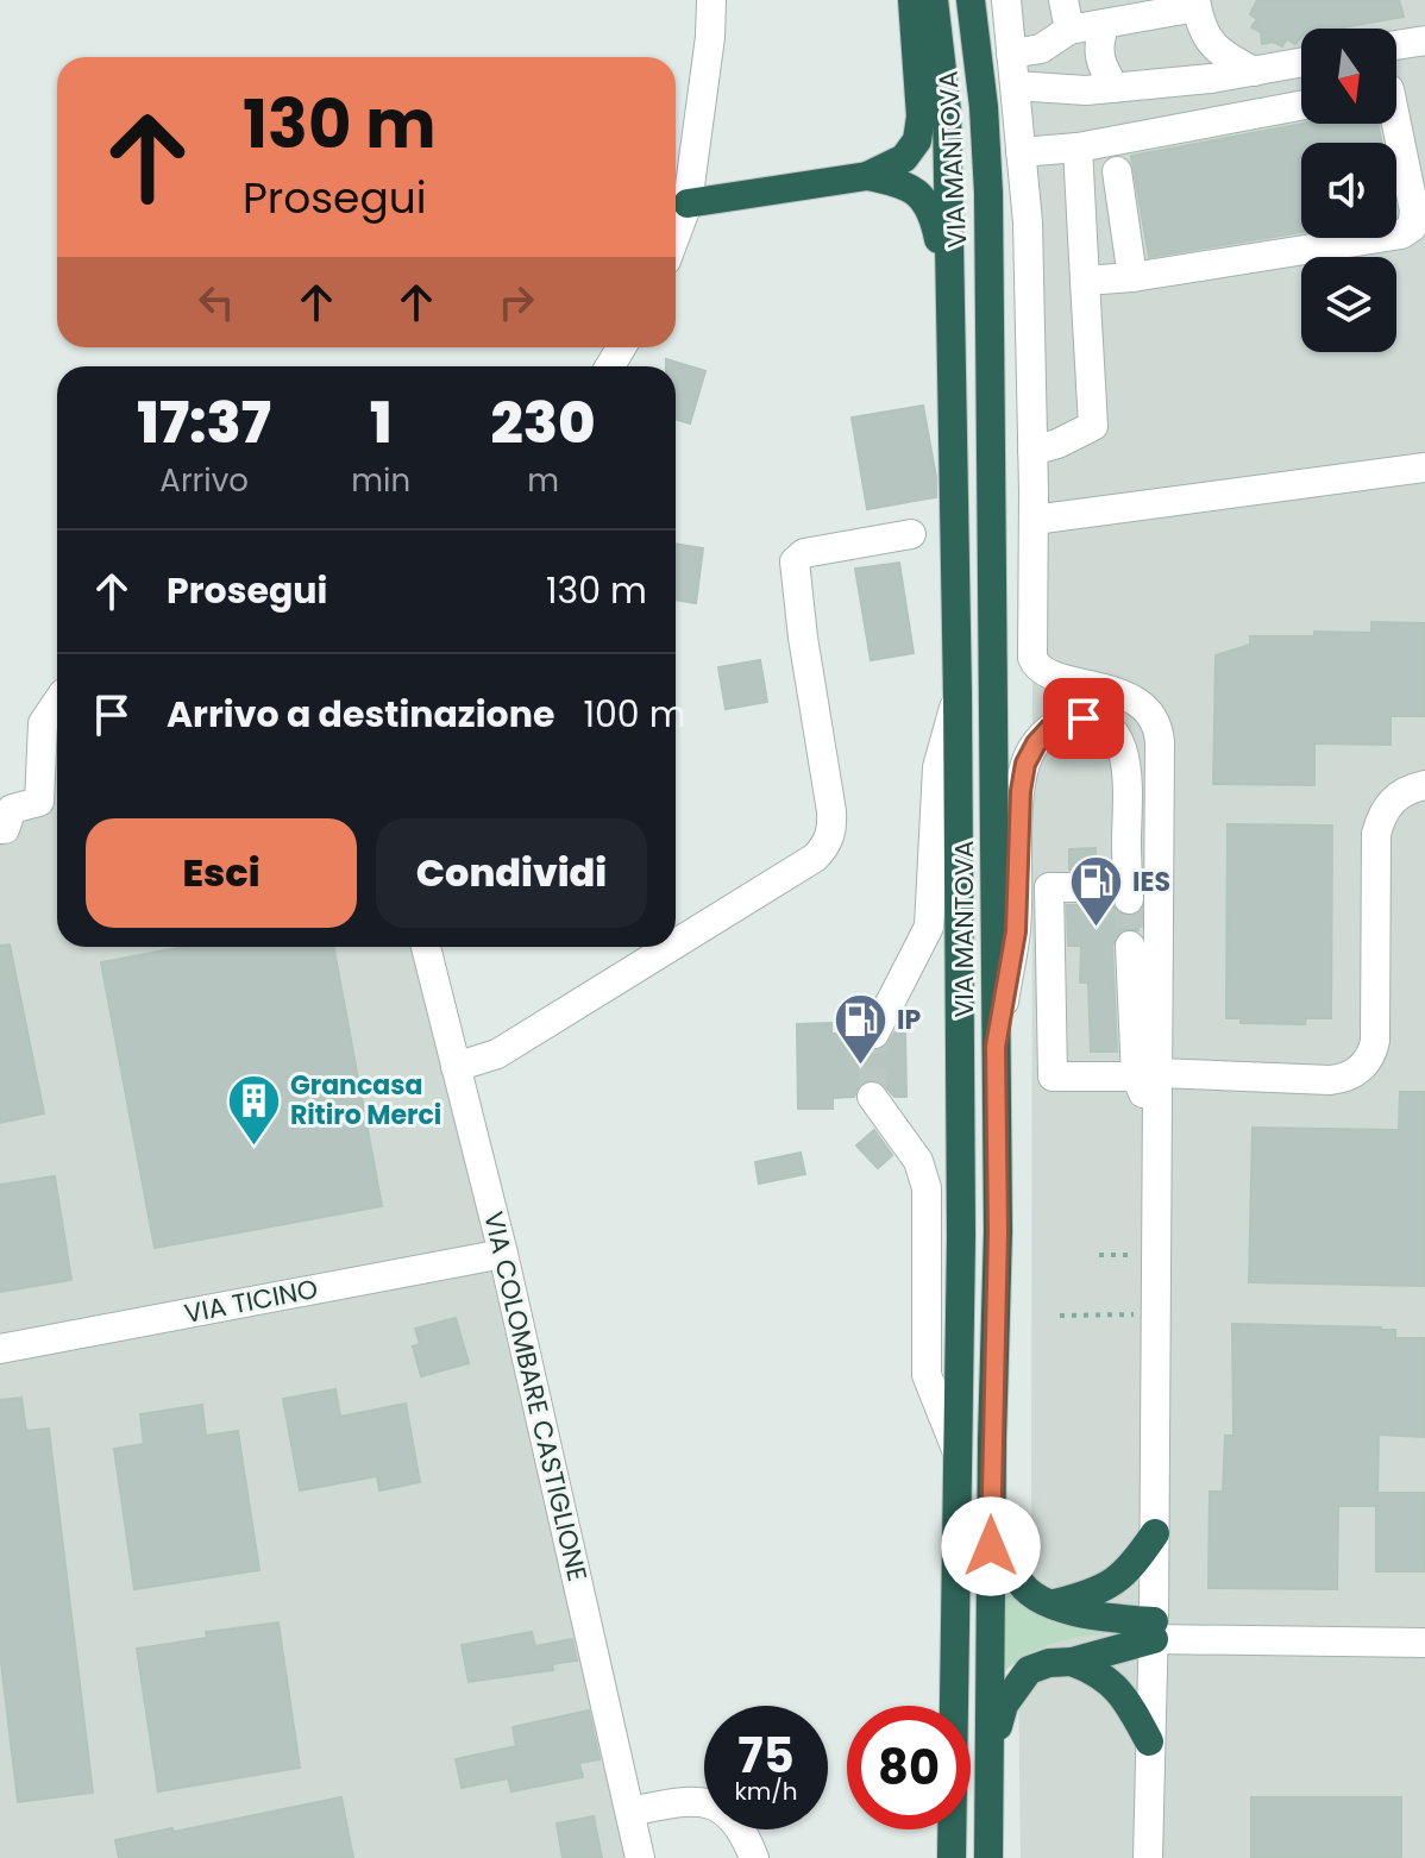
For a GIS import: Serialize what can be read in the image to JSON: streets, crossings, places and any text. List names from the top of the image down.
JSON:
{
  "streets": {
    "highway": ["VIA MANTOVA"],
    "street": ["VIA TICINO", "VIA COLOMBARE CASTIGLIONE"]
  },
  "crossings": [
    ["VIA TICINO", "VIA COLOMBARE CASTIGLIONE"]
  ],
  "places": {
    "fuel station": ["IES", "IP"],
    "building": ["Grancasa Ritiro Merci"]
  },
  "north": "bottom",
  "page": {
    "turn": ["130 m", "Prosegui"],
    "eta": [
      "17:37",
      "Arrivo",
      "1",
      "min",
      "230",
      "m"
    ],
    "list": [
      {
        "name": "Prosegui",
        "value": "130 m"
      },
      {
        "name": "Arrivo a destinazione",
        "value": "100 m"
      }
    ],
    "buttons": ["Esci", "Condividi"],
    "speed": "75 km/h",
    "limit": "80"
  }
}
